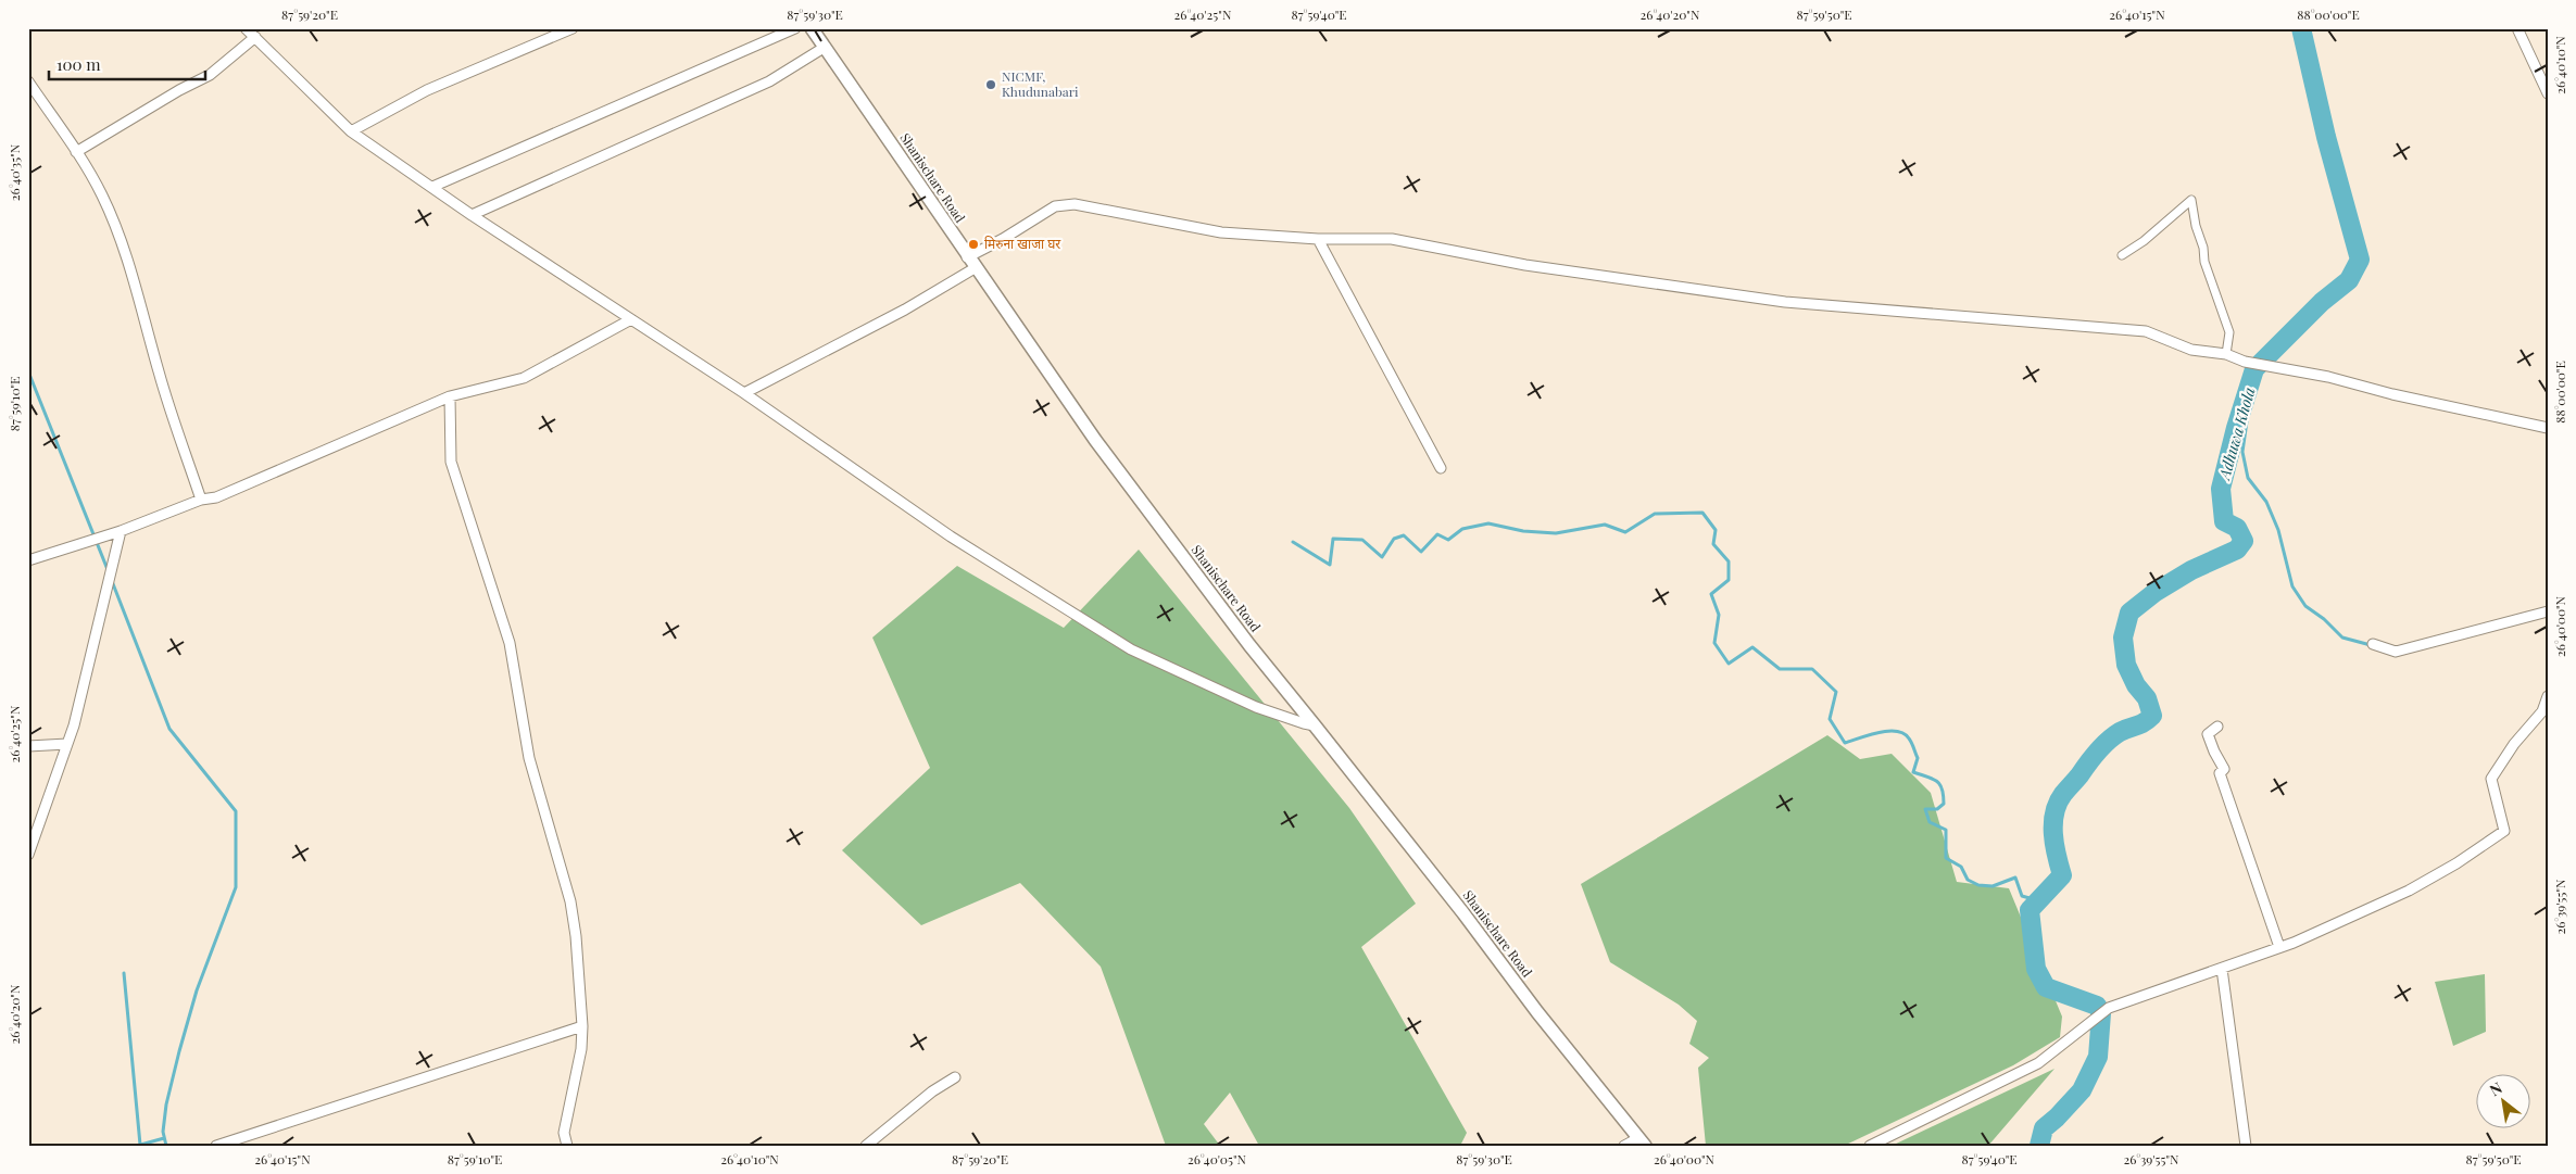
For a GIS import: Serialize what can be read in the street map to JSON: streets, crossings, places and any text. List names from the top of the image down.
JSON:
{
  "streets": {
    "street": ["Shanischare Road"]
  },
  "water": ["Adhuwa Khola"],
  "places": ["NICMF, Khudunabari", "मिरुना खाजा घर"],
  "scale_bar": "100 m",
  "north": "top left",
  "coordinates": [
    "87°59'20\"E",
    "87°59'30\"E",
    "26°40'25\"N",
    "87°59'40\"E",
    "26°40'20\"N",
    "87°59'50\"E",
    "26°40'15\"N",
    "88°00'00\"E",
    "26°40'10\"N",
    "26°40'35\"N",
    "87°59'10\"E",
    "26°40'00\"N",
    "26°39'55\"N",
    "26°40'05\"N"
  ]
}
